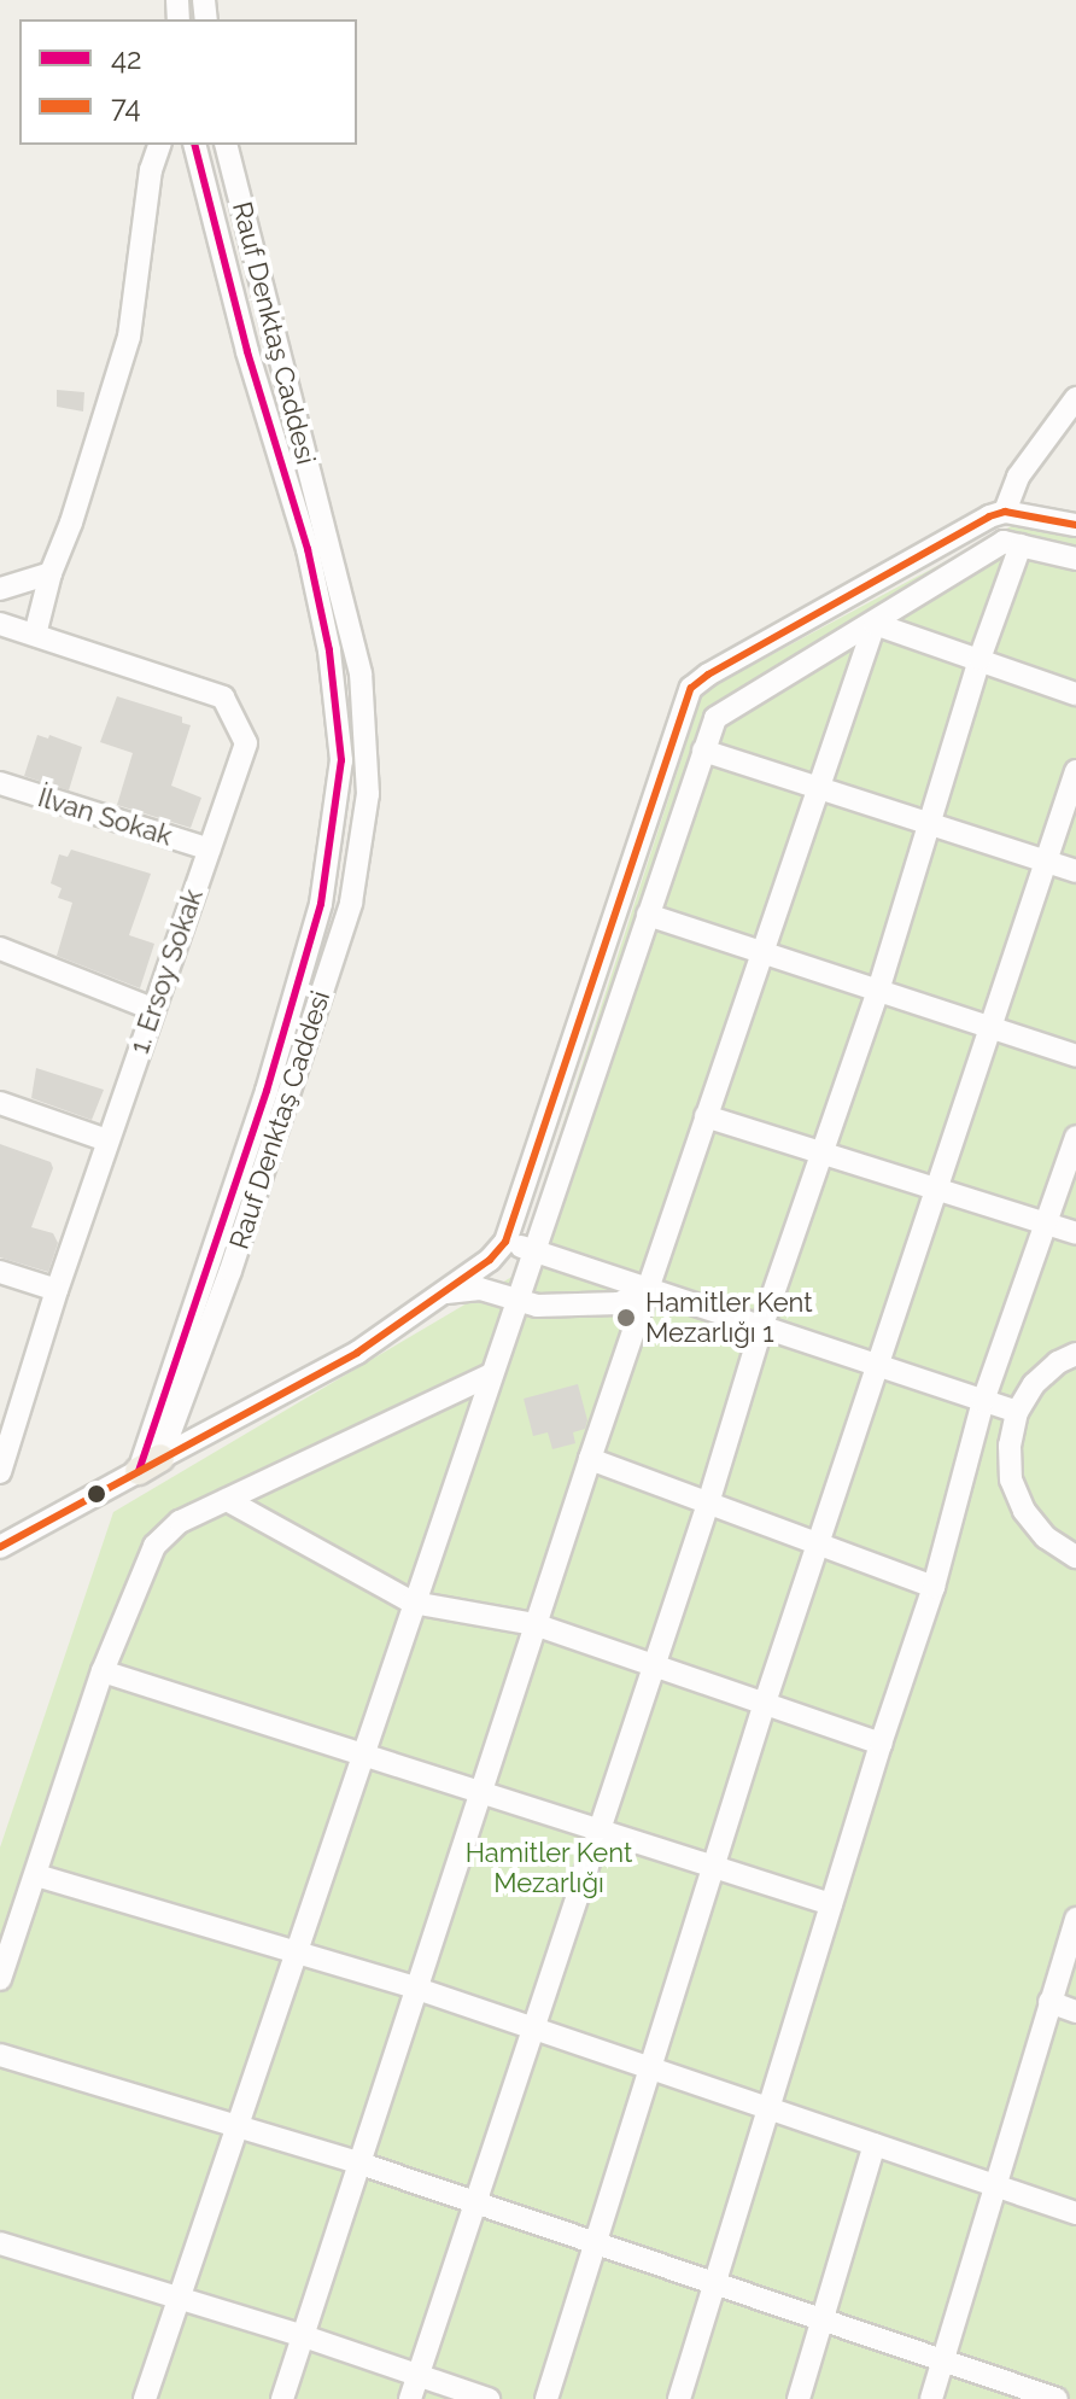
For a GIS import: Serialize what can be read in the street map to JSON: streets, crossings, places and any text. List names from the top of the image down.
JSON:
{
  "streets": {
    "street": ["Rauf Denktaş Caddesi", "İlvan Sokak", "1. Ersoy Sokak"]
  },
  "crossings": [
    ["İlvan Sokak", "1. Ersoy Sokak"]
  ],
  "parks": ["Hamitler Kent Mezarlığı"],
  "places": ["Hamitler Kent Mezarlığı 1"],
  "lines": ["transit line 42", "transit line 74"],
  "legend": ["42", "74"]
}
